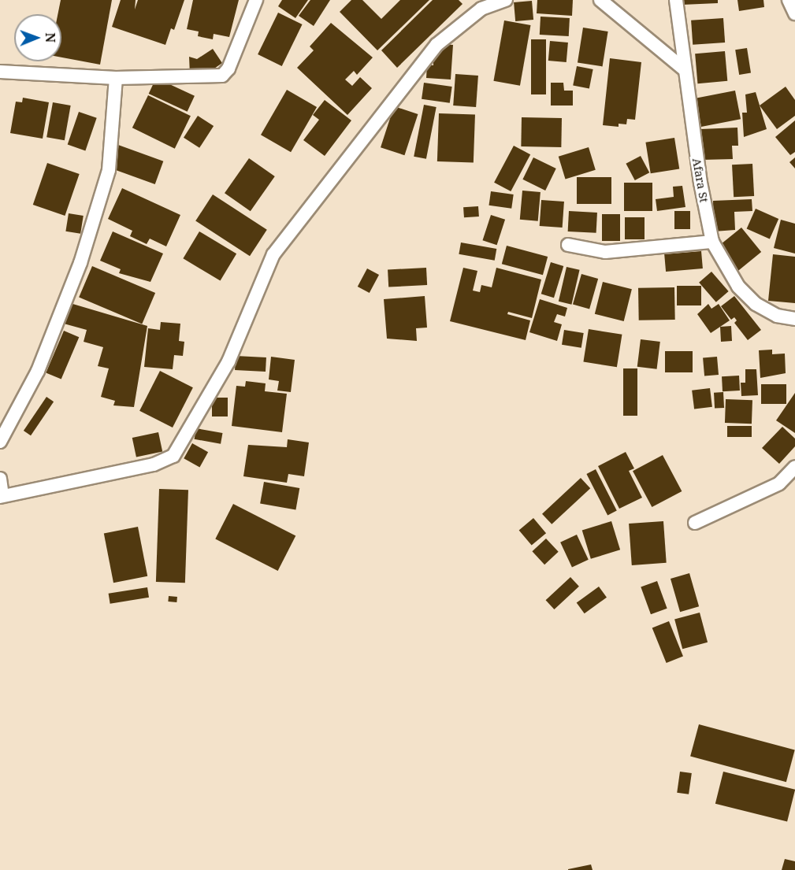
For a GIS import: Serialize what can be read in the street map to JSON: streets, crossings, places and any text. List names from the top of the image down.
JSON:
{
  "streets": {
    "street": ["Afara St"]
  },
  "north": "right"
}
